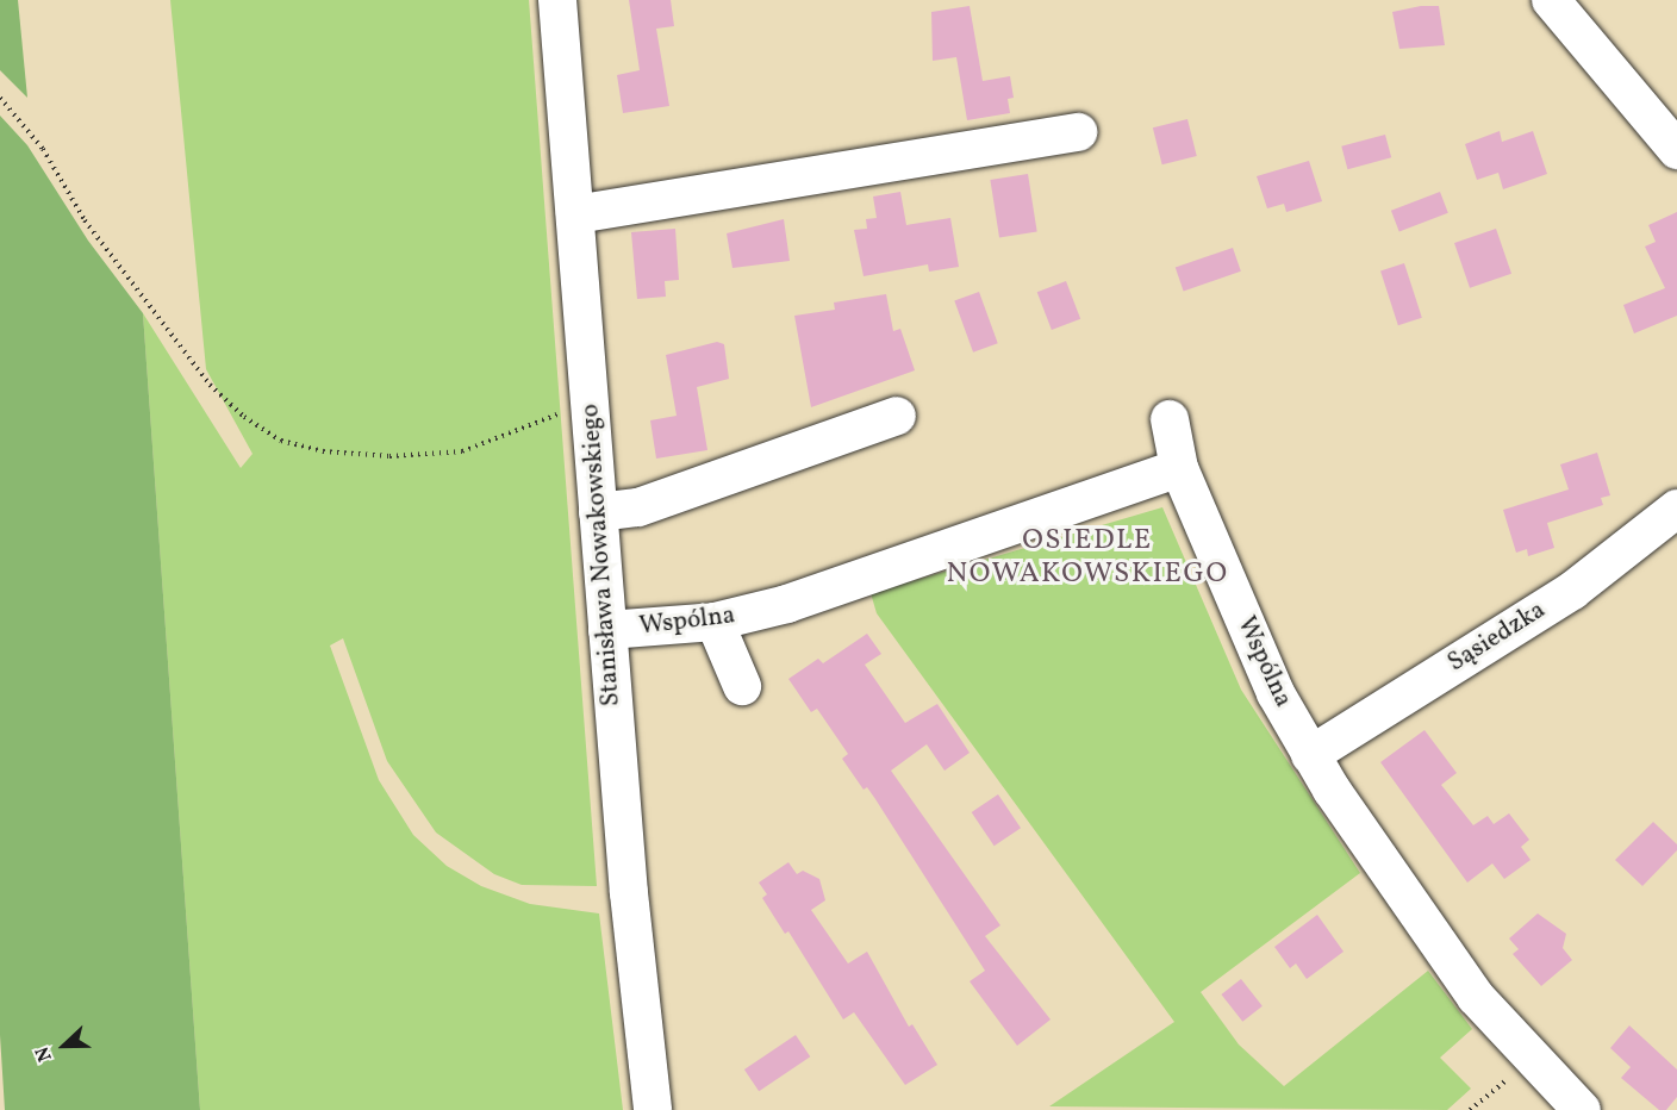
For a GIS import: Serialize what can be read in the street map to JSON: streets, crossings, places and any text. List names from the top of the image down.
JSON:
{
  "streets": {
    "street": ["Stanisława Nowakowskiego", "Wspólna", "Sąsiedzka"]
  },
  "crossings": [
    ["Stanisława Nowakowskiego", "Wspólna"],
    ["Wspólna", "Sąsiedzka"]
  ],
  "districts": ["OSIEDLE NOWAKOWSKIEGO"],
  "north": "left"
}
